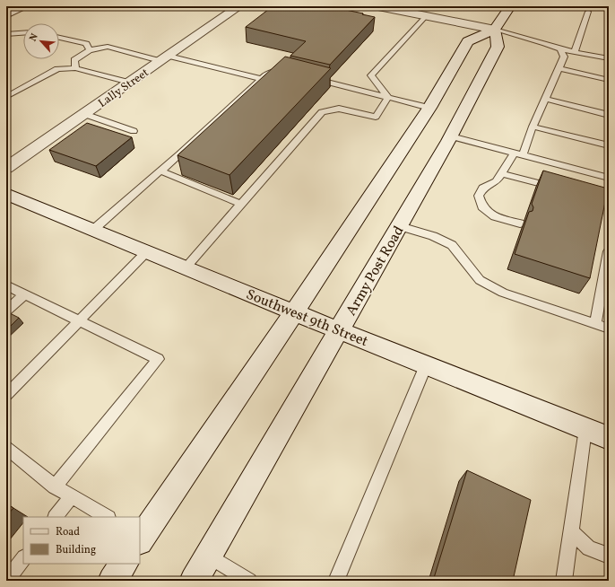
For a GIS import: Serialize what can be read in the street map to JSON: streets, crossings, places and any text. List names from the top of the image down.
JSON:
{
  "streets": {
    "main road": ["Lally Street", "Army Post Road", "Southwest 9th Street"]
  },
  "crossings": [
    ["Army Post Road", "Southwest 9th Street"]
  ],
  "legend": ["Road", "Building"],
  "north": "top left"
}
